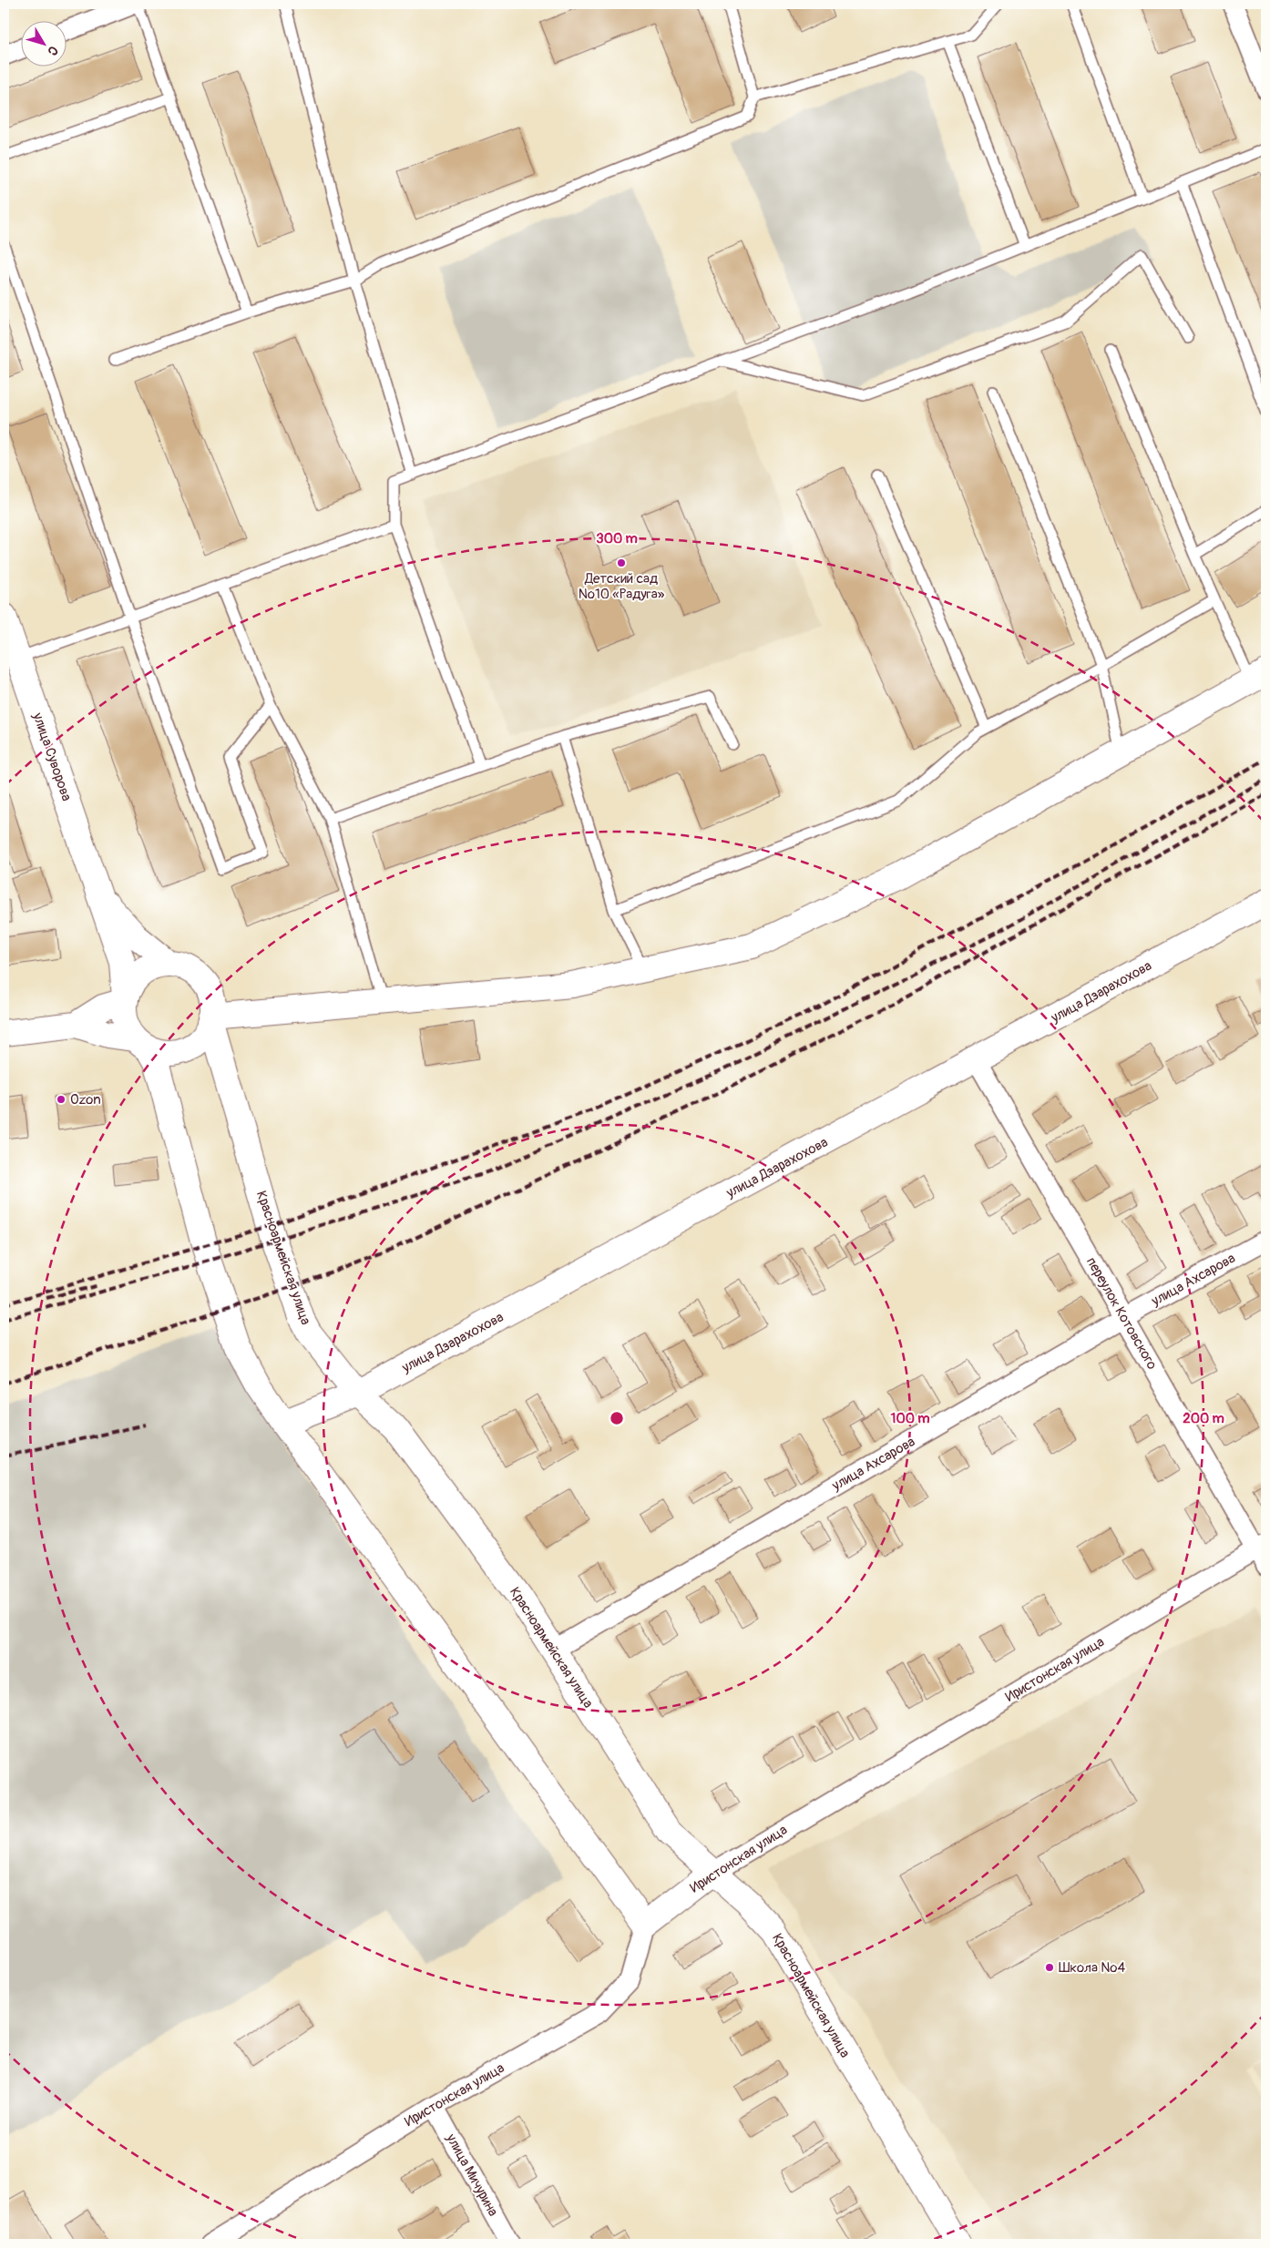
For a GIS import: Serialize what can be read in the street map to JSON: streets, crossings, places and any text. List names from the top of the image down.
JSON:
{
  "streets": {
    "street": [
      "улица Суворова",
      "улица Дзарахохова",
      "Красноармейская улица",
      "улица Ахсарова",
      "переулок Котовского",
      "Иристонская улица",
      "улица Мичурина"
    ]
  },
  "crossings": [
    ["улица Суворова", "Красноармейская улица"],
    ["улица Дзарахохова", "Красноармейская улица"],
    ["улица Дзарахохова", "переулок Котовского"],
    ["Красноармейская улица", "улица Ахсарова"],
    ["Красноармейская улица", "Иристонская улица"],
    ["улица Ахсарова", "переулок Котовского"],
    ["переулок Котовского", "Иристонская улица"],
    ["Иристонская улица", "улица Мичурина"]
  ],
  "places": ["Детский сад №10 «Радуга»", "Ozon", "Школа №4"],
  "north": "bottom right",
  "rings": ["300 m", "100 m", "200 m"]
}
